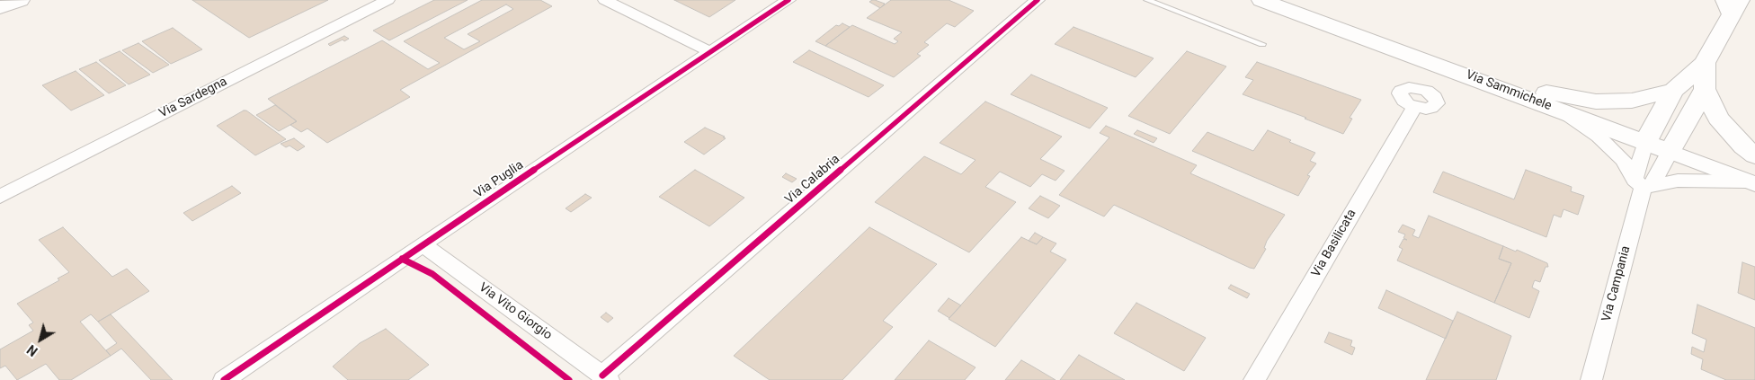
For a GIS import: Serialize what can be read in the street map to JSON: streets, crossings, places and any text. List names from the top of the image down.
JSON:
{
  "streets": {
    "main road": ["Via Sammichele"],
    "street": [
      "Via Sardegna",
      "Via Puglia",
      "Via Calabria",
      "Via Basilicata",
      "Via Campania",
      "Via Vito Giorgio"
    ]
  },
  "crossings": [
    ["Via Sammichele", "Via Campania"],
    ["Via Puglia", "Via Vito Giorgio"],
    ["Via Calabria", "Via Vito Giorgio"]
  ],
  "north": "bottom left"
}
